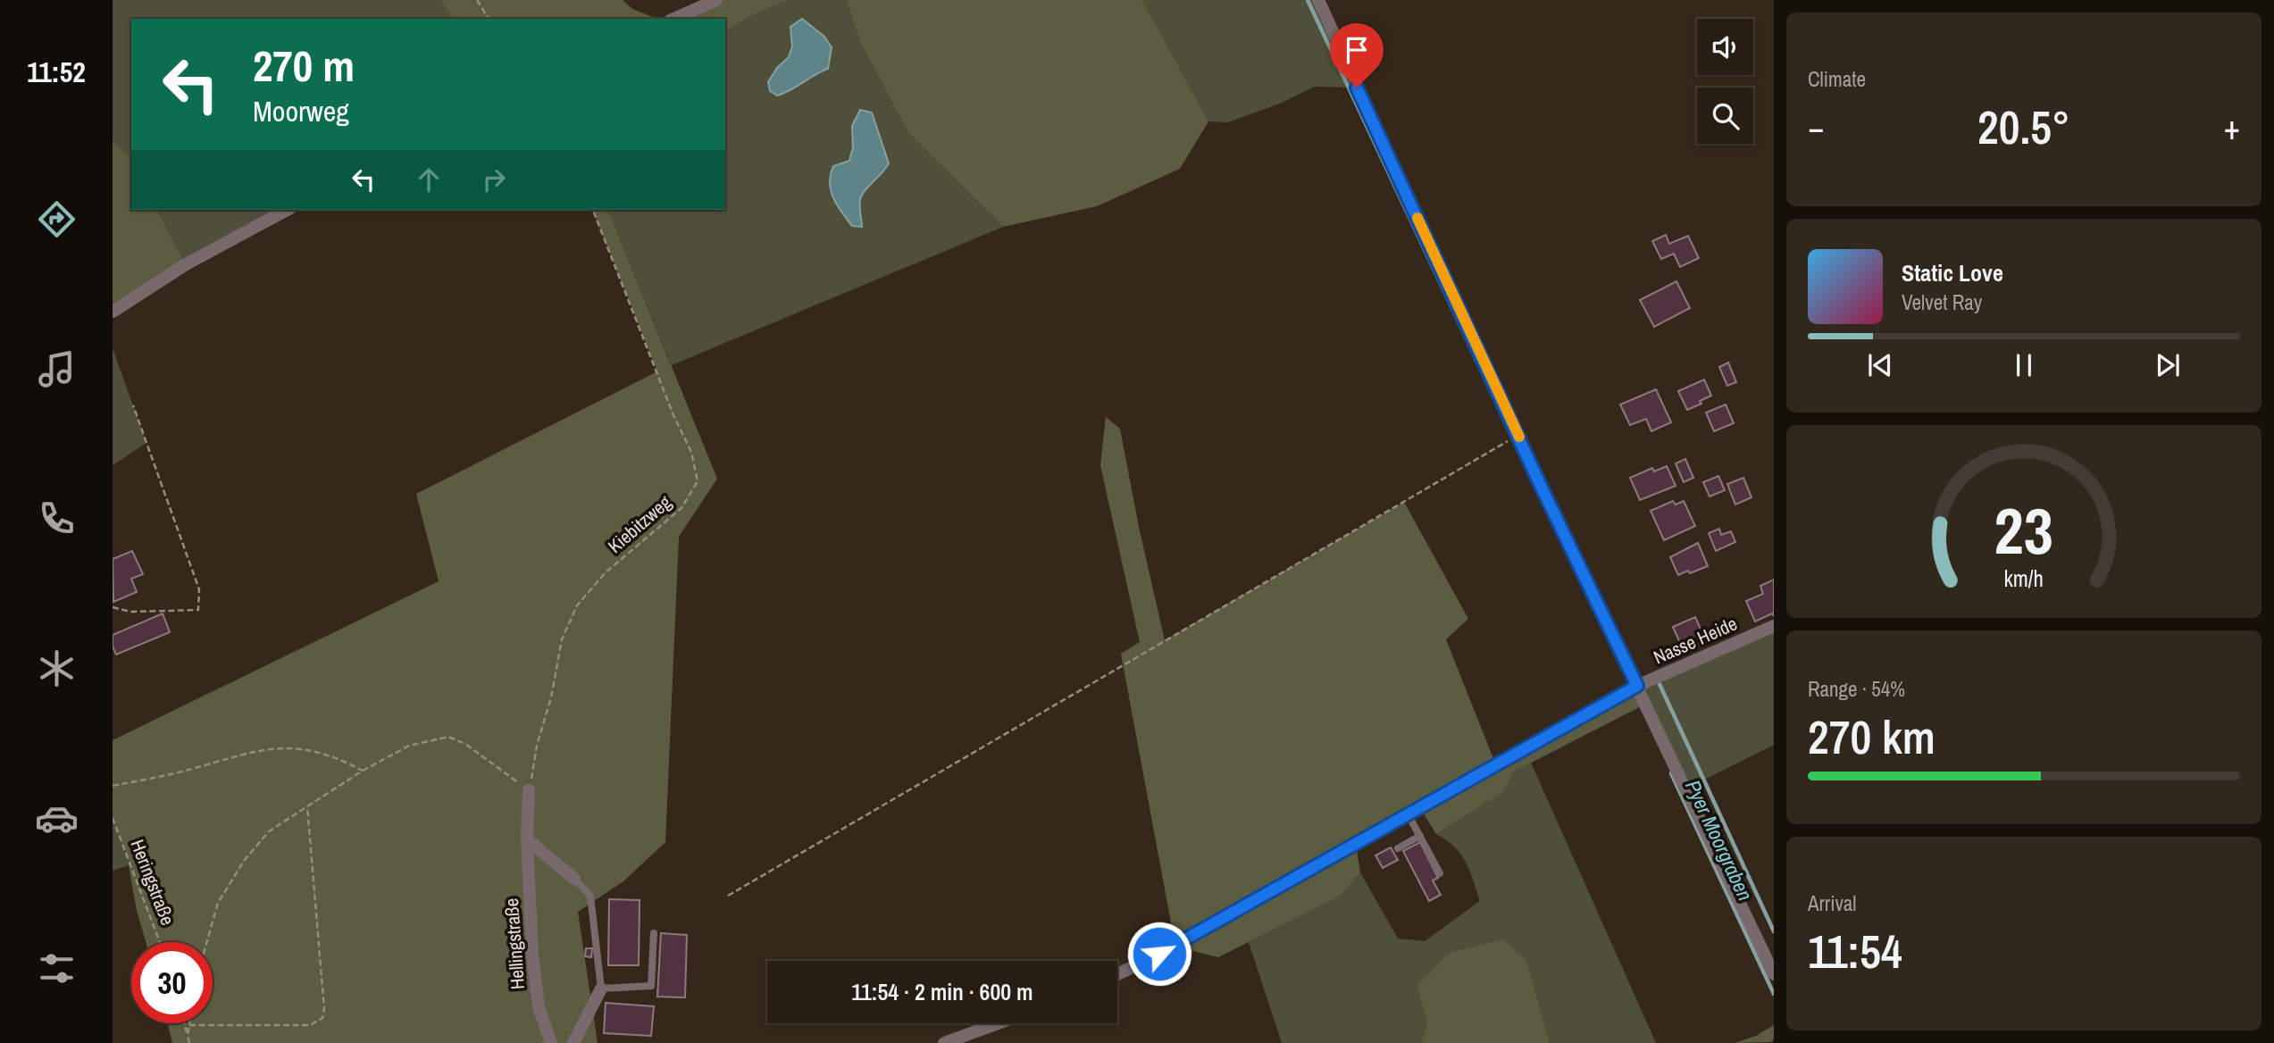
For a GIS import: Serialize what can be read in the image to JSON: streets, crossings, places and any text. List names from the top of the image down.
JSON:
{
  "streets": {
    "street": ["Nasse Heide", "Hellingstraße"],
    "path": ["Kiebitzweg", "Heringstraße"]
  },
  "crossings": [
    ["Kiebitzweg", "Hellingstraße"]
  ],
  "water": ["Pyer Moorgraben"],
  "page": {
    "tabs": "11:52",
    "tile": [
      "Climate",
      ["Range · 54%", "270 km"],
      ["Arrival", "11:54"]
    ],
    "turn": ["270 m", "Moorweg"],
    "heat": ["−", "20.5°", "+"],
    "song": ["Static Love", "Velvet Ray"],
    "limit": "30",
    "trip": "11:54 · 2 min · 600 m",
    "gauge": ["23", "km/h"]
  }
}
